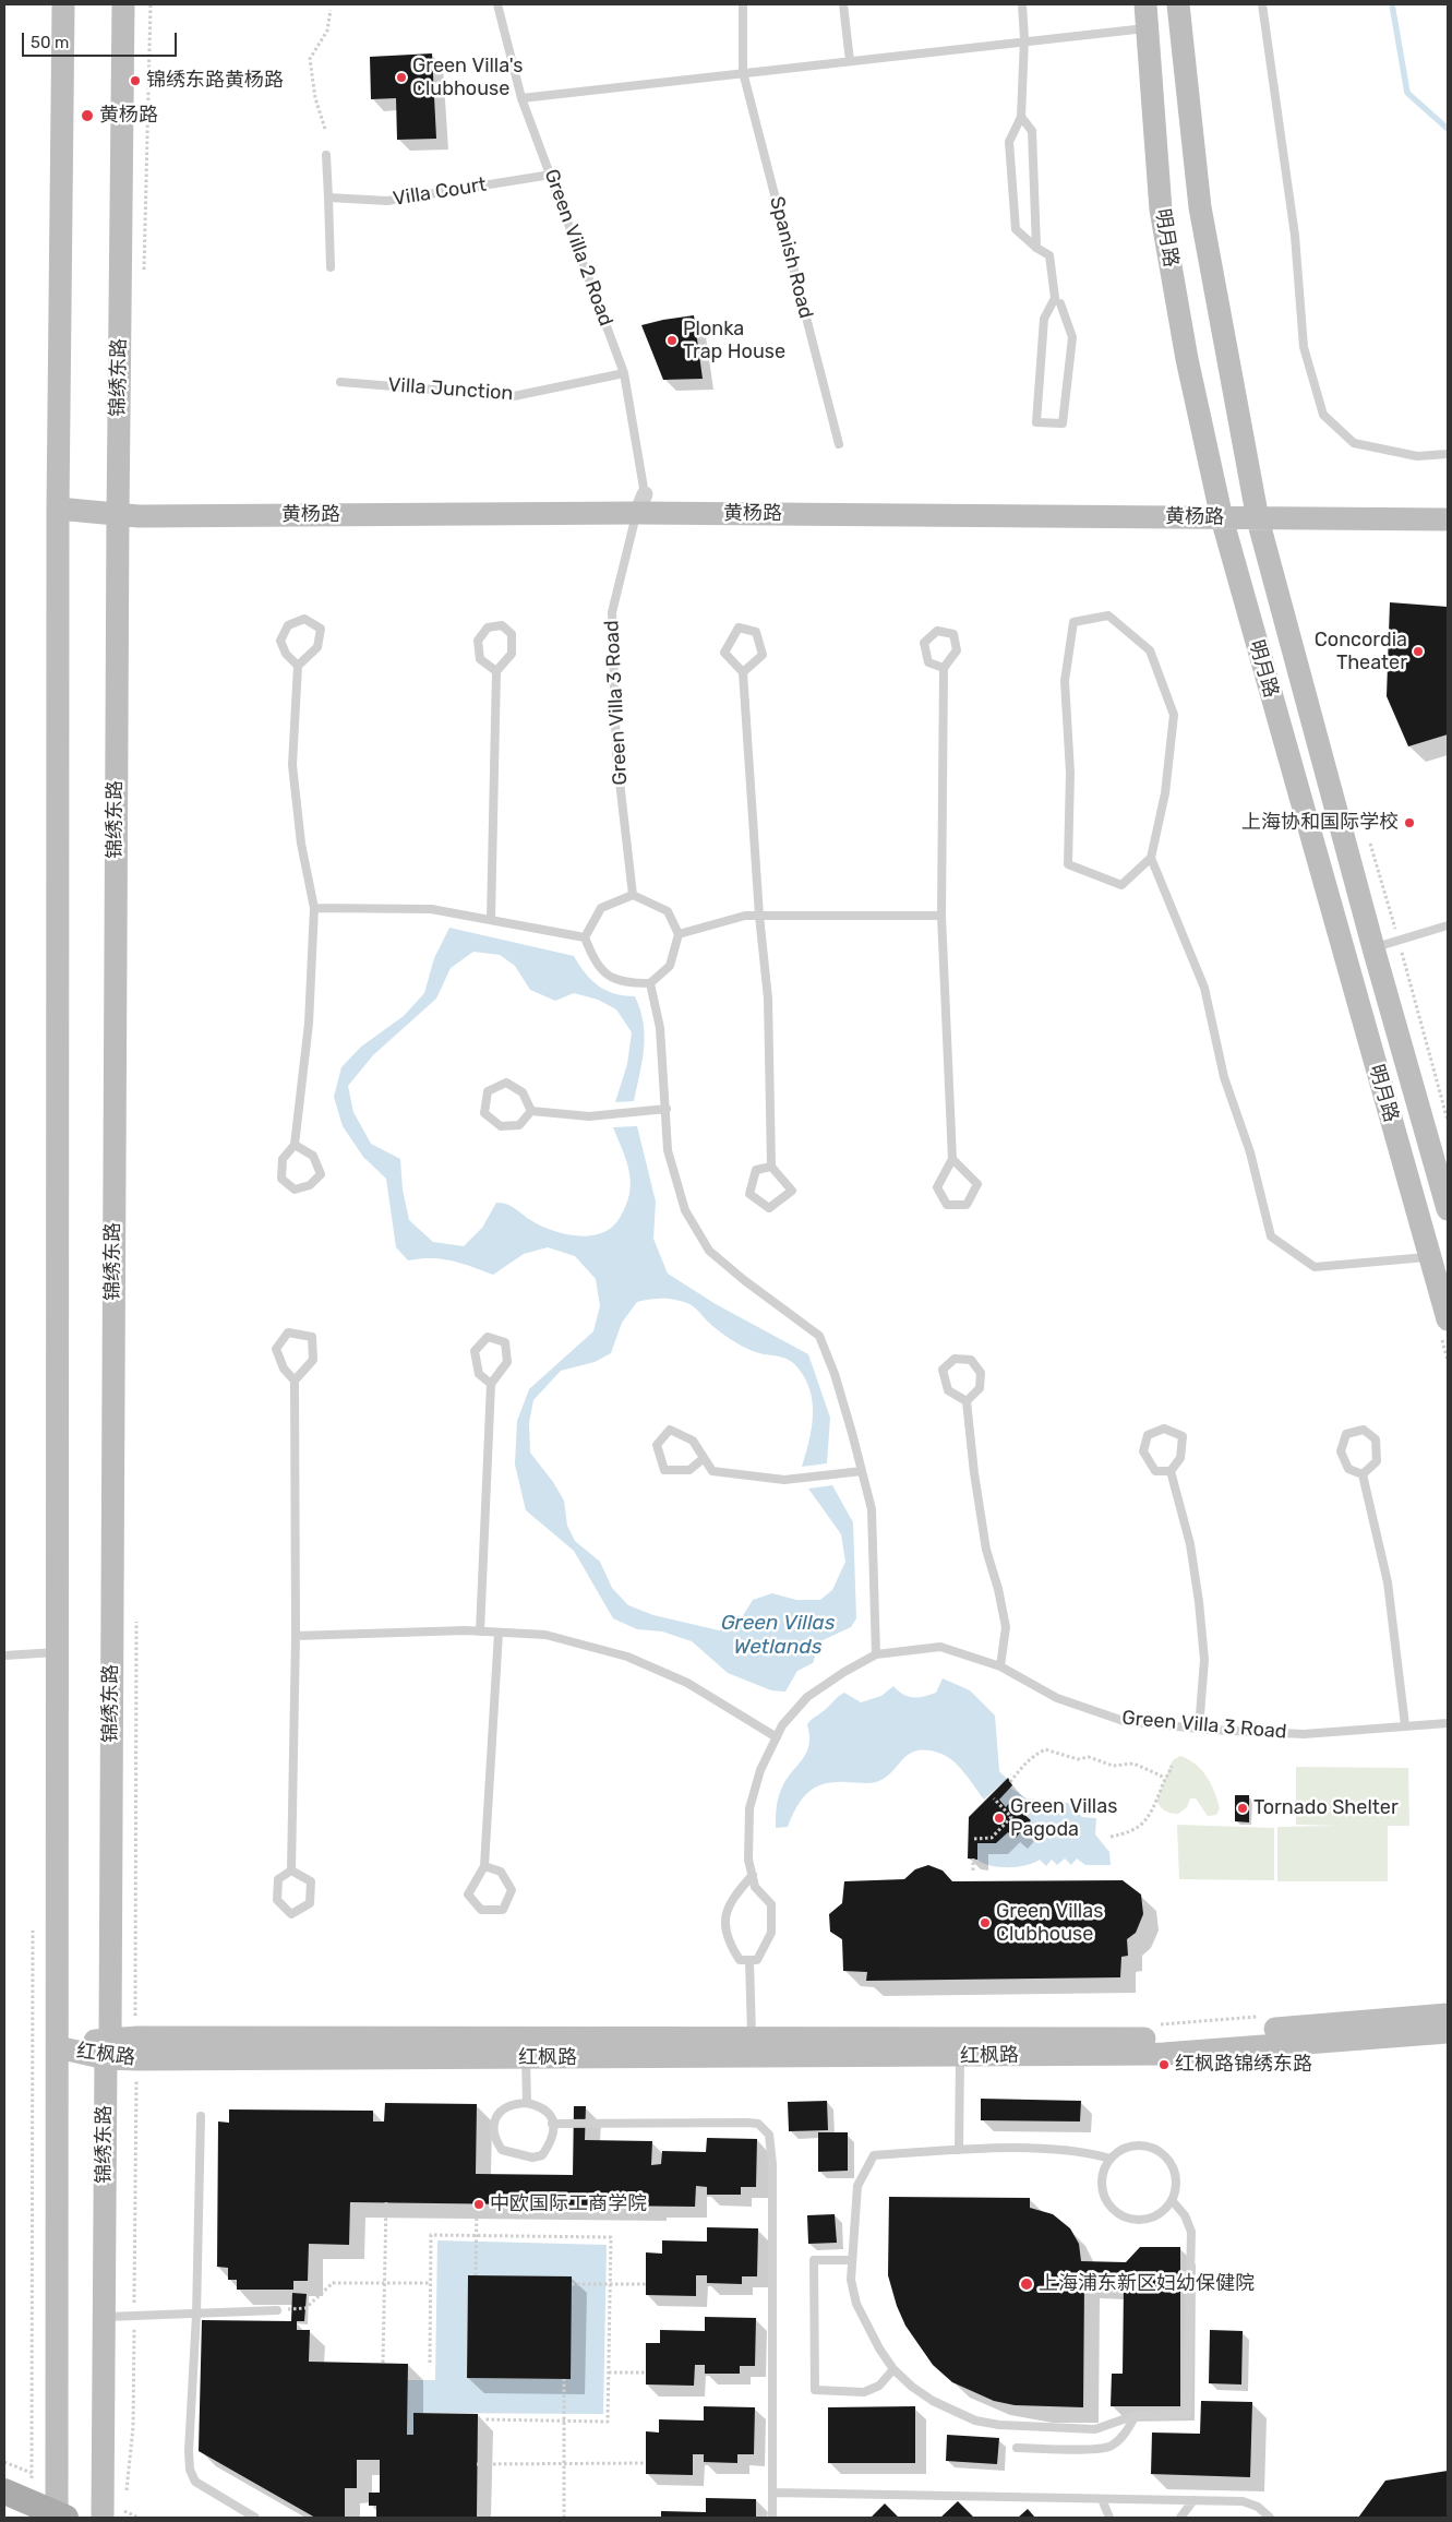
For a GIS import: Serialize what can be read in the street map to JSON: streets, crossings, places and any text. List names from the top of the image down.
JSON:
{
  "streets": {
    "street": [
      "明月路",
      "锦绣东路",
      "黄杨路",
      "红枫路"
    ],
    "lane": [
      "Villa Court",
      "Green Villa 2 Road",
      "Spanish Road",
      "Villa Junction",
      "Green Villa 3 Road"
    ]
  },
  "crossings": [
    ["Villa Court", "Green Villa 2 Road"],
    ["明月路", "黄杨路"],
    ["Green Villa 2 Road", "Villa Junction"],
    ["Green Villa 2 Road", "黄杨路"],
    ["Green Villa 2 Road", "Green Villa 3 Road"],
    ["锦绣东路", "黄杨路"],
    ["锦绣东路", "红枫路"],
    ["黄杨路", "Green Villa 3 Road"]
  ],
  "water": ["Green Villas Wetlands"],
  "places": [
    "Green Villa's Clubhouse",
    "锦绣东路黄杨路",
    "黄杨路",
    "Plonka Trap House",
    "Concordia Theater",
    "上海协和国际学校",
    "Tornado Shelter",
    "Green Villas Pagoda",
    "Green Villas Clubhouse",
    "红枫路锦绣东路",
    "中欧国际工商学院",
    "上海浦东新区妇幼保健院"
  ],
  "scale_bar": "50 m"
}
